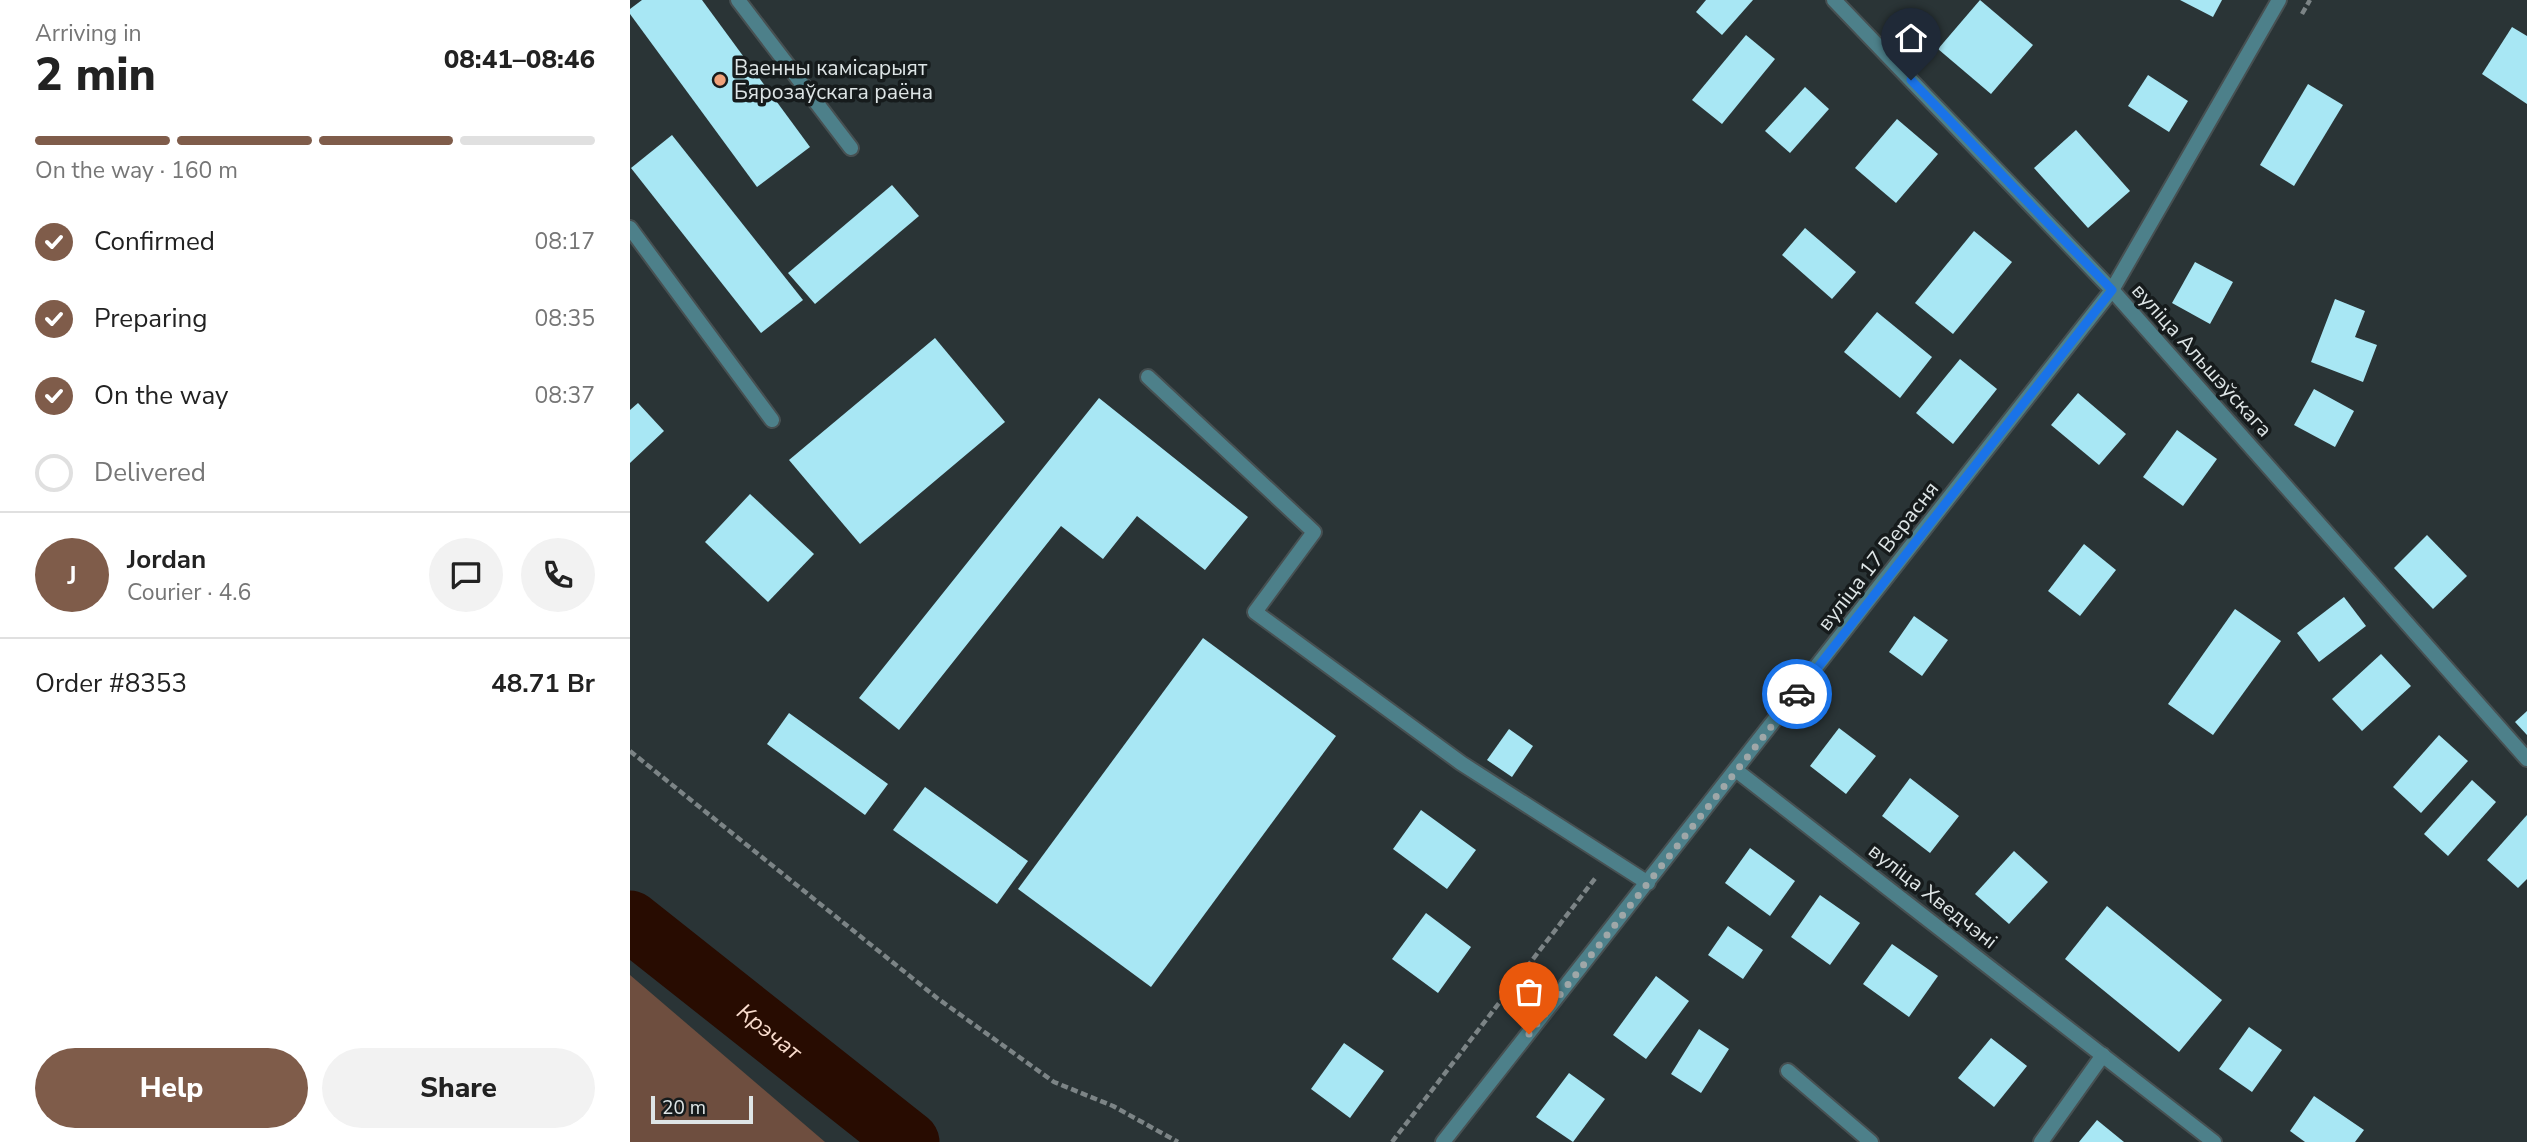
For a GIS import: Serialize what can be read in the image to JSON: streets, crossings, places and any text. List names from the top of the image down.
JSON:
{
  "streets": {
    "street": ["вуліца Альшэўскага", "вуліца 17 Верасня", "вуліца Хведчэні"]
  },
  "crossings": [
    ["вуліца Альшэўскага", "вуліца 17 Верасня"],
    ["вуліца 17 Верасня", "вуліца Хведчэні"]
  ],
  "water": ["Крэчат"],
  "places": ["Ваенны камісарыят Бярозаўскага раёна"],
  "scale_bar": "20 m",
  "page": {
    "heading": ["2 min", "Arriving in", "08:41–08:46"],
    "panel": [
      "Jordan",
      "Courier · 4.6",
      "Order #8353",
      "48.71 Br"
    ],
    "bar": "On the way · 160 m",
    "list": [
      ["Confirmed", "08:17"],
      ["Preparing", "08:35"],
      ["On the way", "08:37"],
      "Delivered"
    ],
    "round": "J",
    "buttons": ["Help", "Share"],
    "scale": "20 m"
  }
}
